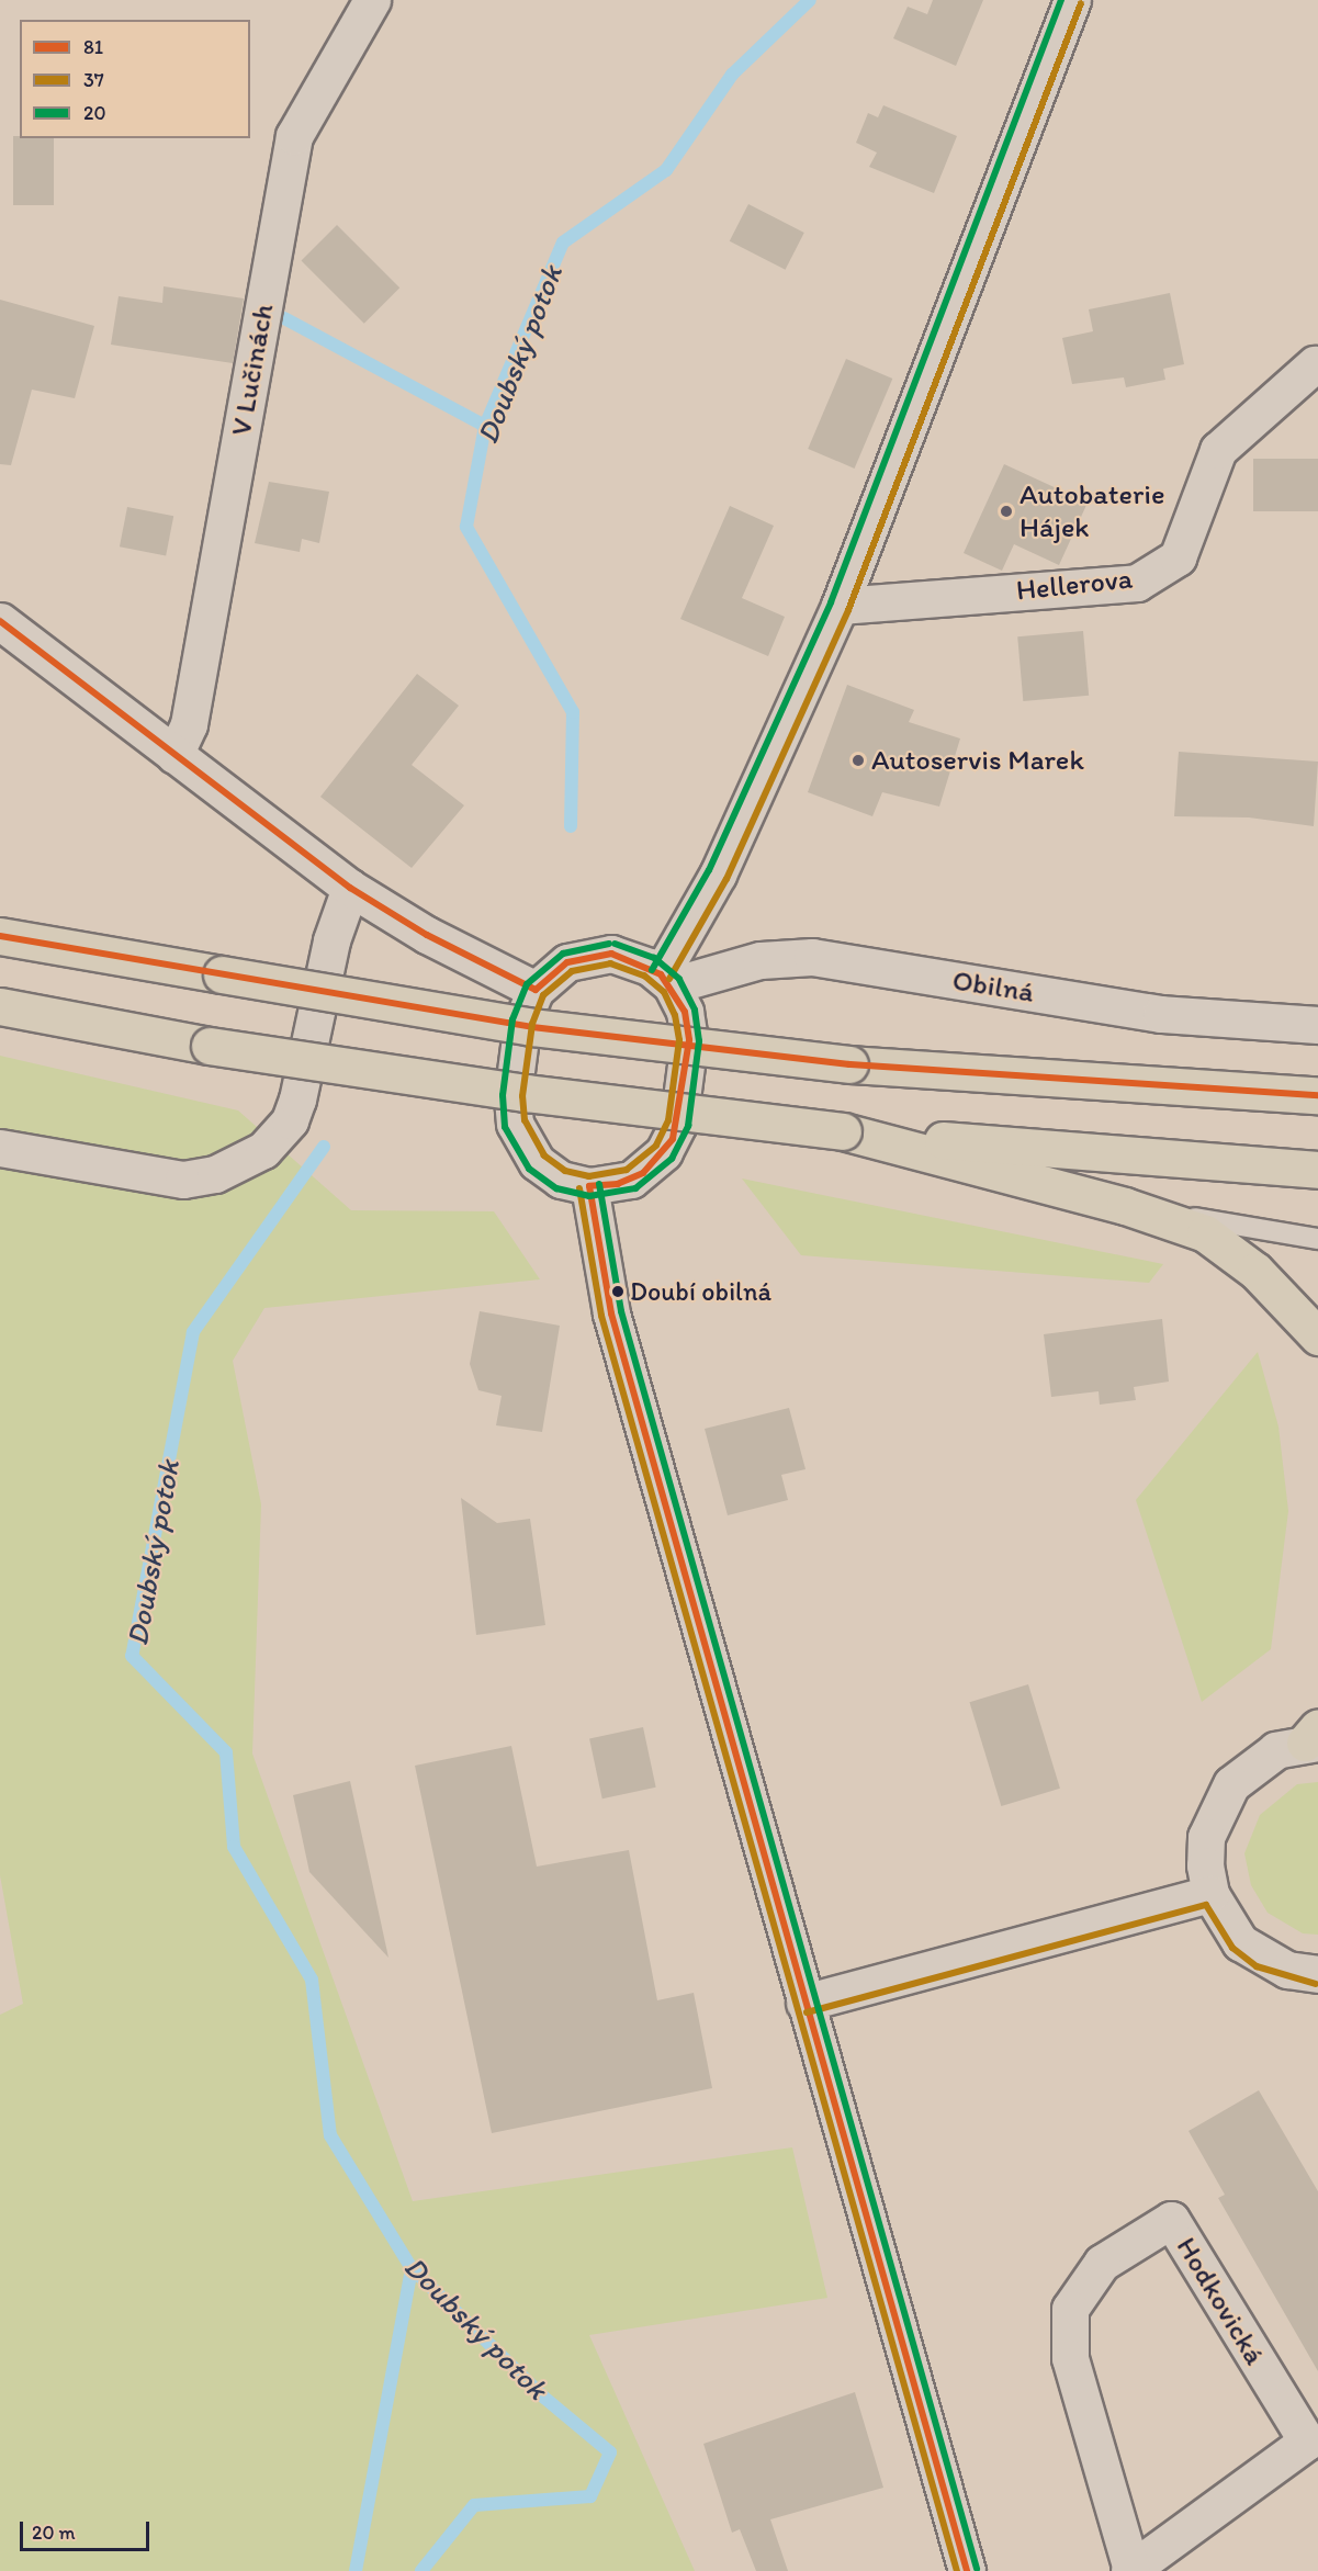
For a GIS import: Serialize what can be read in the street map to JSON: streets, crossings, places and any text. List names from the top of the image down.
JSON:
{
  "streets": {
    "street": [
      "V Lučinách",
      "Hellerova",
      "Obilná",
      "Hodkovická"
    ]
  },
  "water": ["Doubský potok"],
  "places": ["Autobaterie Hájek", "Autoservis Marek", "Doubí obilná"],
  "lines": ["transit line 20", "transit line 37", "transit line 81"],
  "legend": ["81", "37", "20"],
  "scale_bar": "20 m"
}
